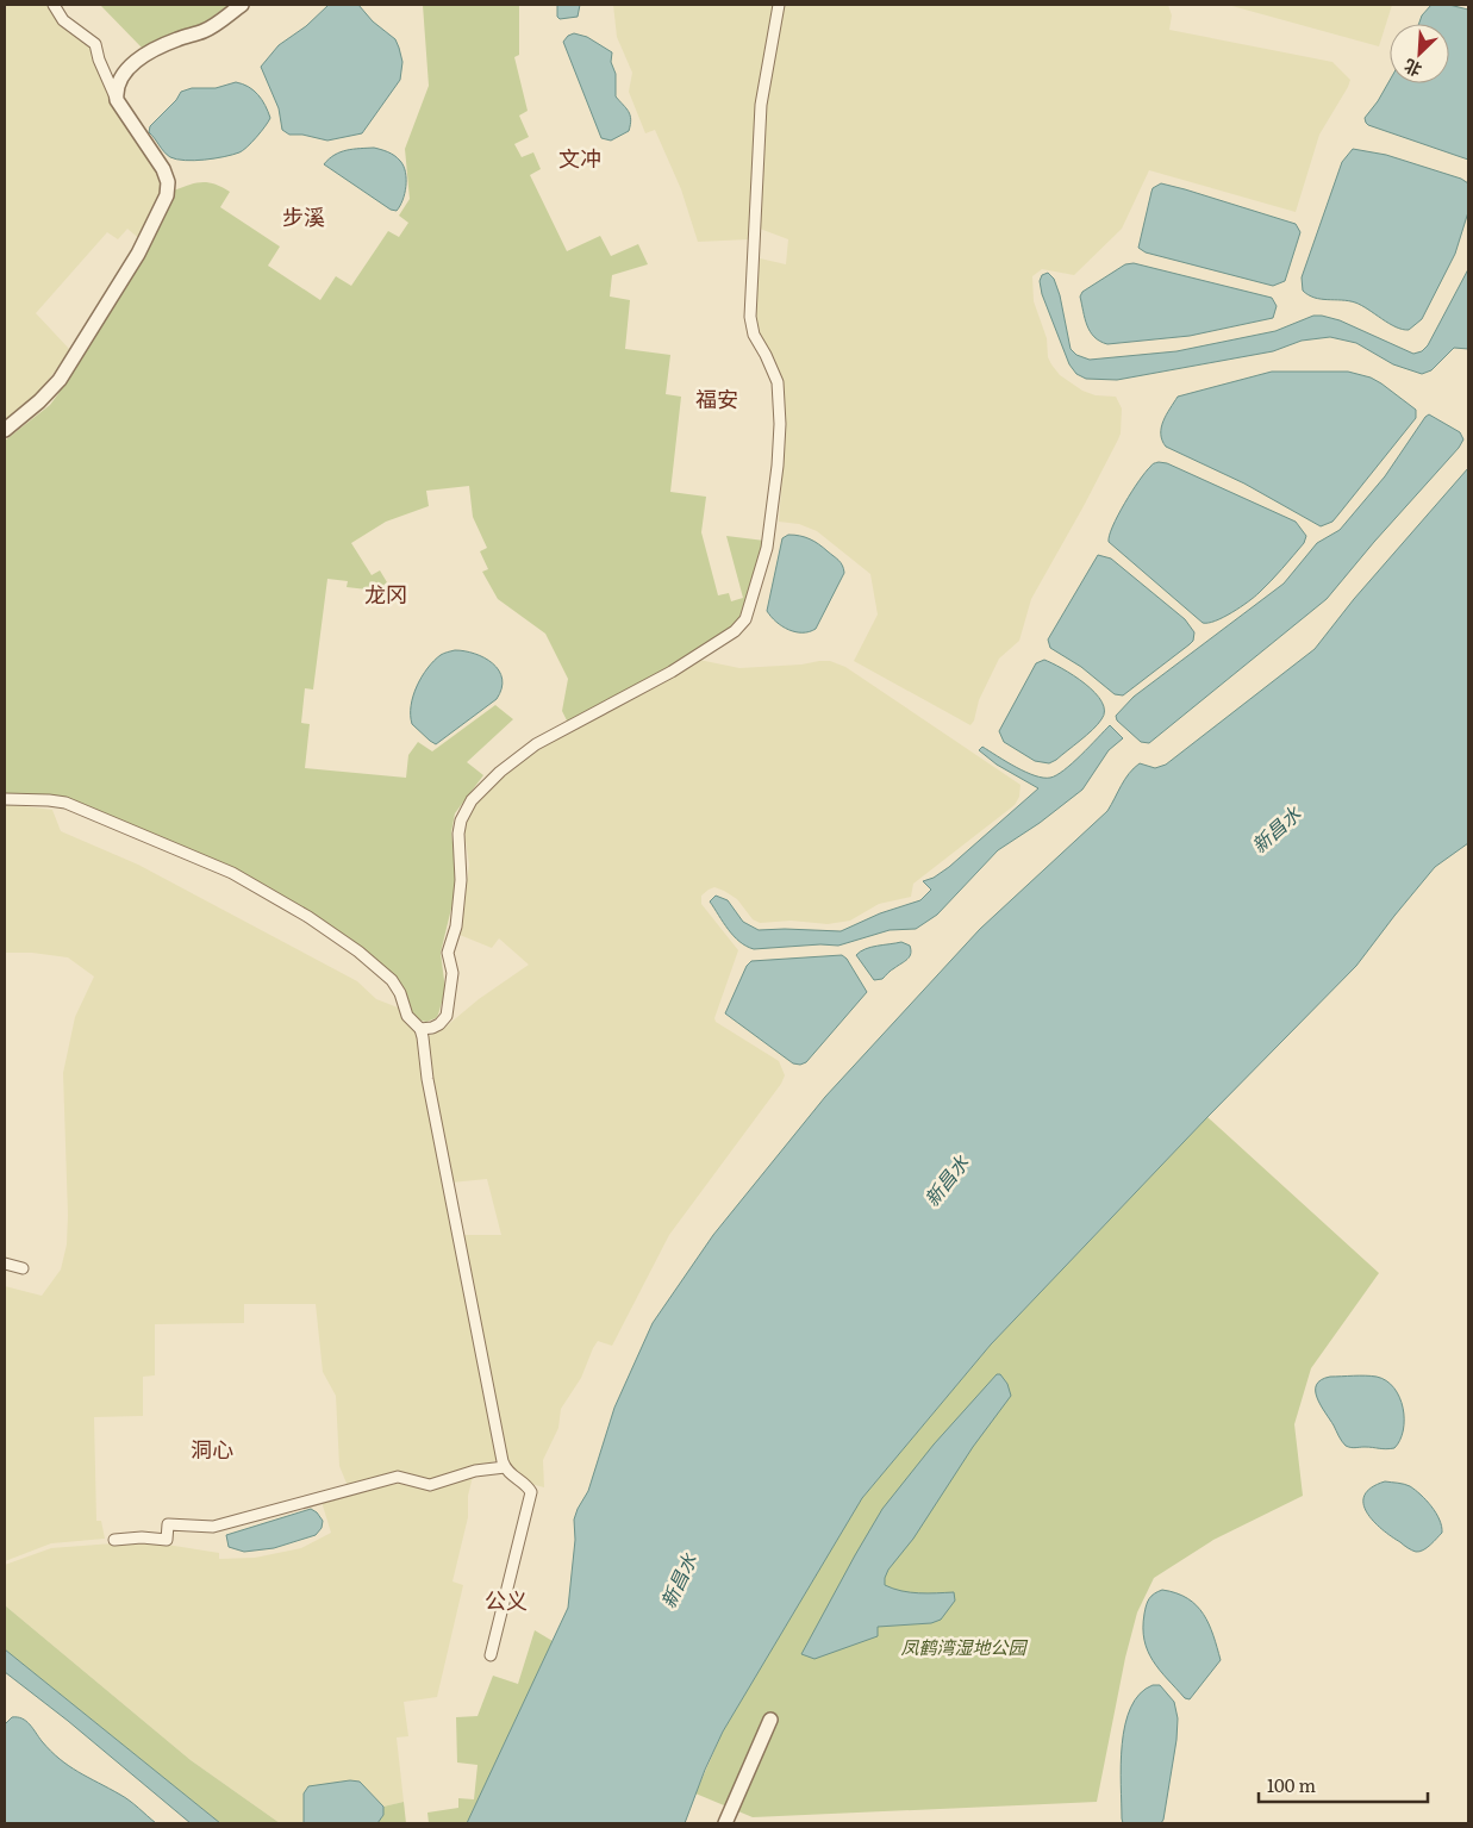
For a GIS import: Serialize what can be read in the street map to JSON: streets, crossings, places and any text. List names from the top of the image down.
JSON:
{
  "districts": [
    "文冲",
    "步溪",
    "福安",
    "龙冈",
    "洞心",
    "公义"
  ],
  "water": ["新昌水"],
  "parks": ["凤鹤湾湿地公园"],
  "scale_bar": "100 m",
  "north": "bottom left"
}
